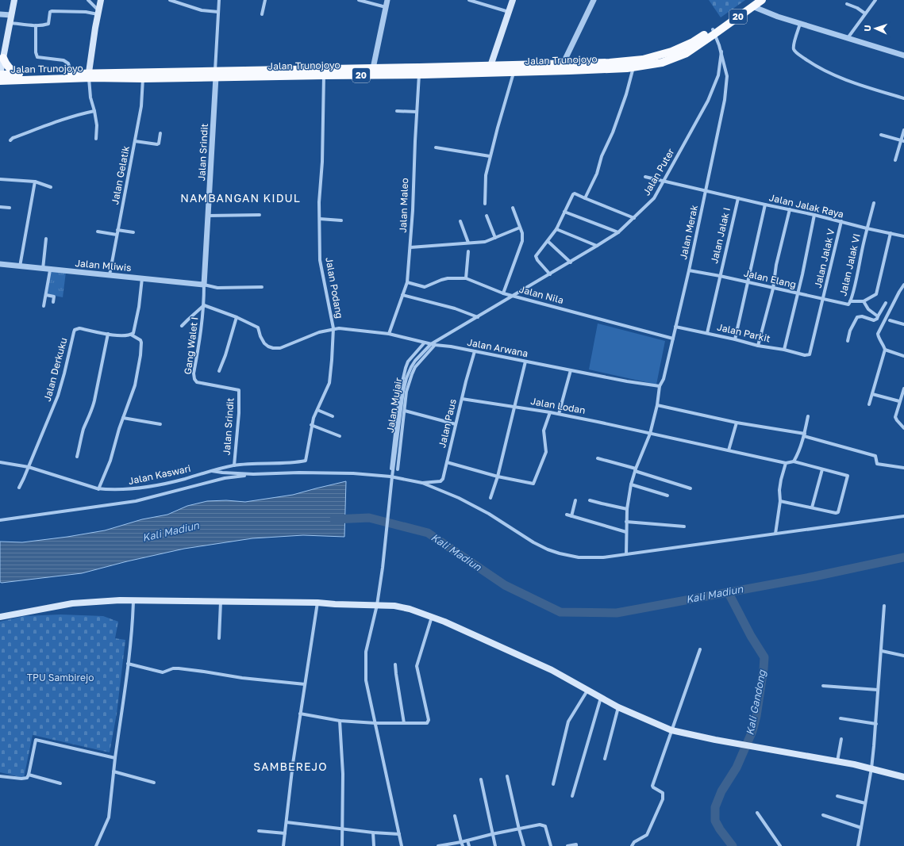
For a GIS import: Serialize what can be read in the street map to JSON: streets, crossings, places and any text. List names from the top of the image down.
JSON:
{
  "streets": {
    "highway": ["20", "Jalan Trunojoyo"],
    "street": [
      "Jalan Srindit",
      "Jalan Puter",
      "Jalan Gelatik",
      "Jalan Maleo",
      "Jalan Jalak Raya",
      "Jalan Merak",
      "Jalan Jalak I",
      "Jalan Jalak V",
      "Jalan Jalak VI",
      "Jalan Mliwis",
      "Jalan Elang",
      "Jalan Podang",
      "Jalan Nila",
      "Jalan Parkit",
      "Gang Walet I",
      "Jalan Arwana",
      "Jalan Derkuku",
      "Jalan Mujair",
      "Jalan Lodan",
      "Jalan Paus",
      "Jalan Kaswari"
    ]
  },
  "crossings": [
    ["20", "Jalan Trunojoyo"],
    ["20", "Jalan Merak"],
    ["Jalan Trunojoyo", "Jalan Srindit"],
    ["Jalan Trunojoyo", "Jalan Gelatik"],
    ["Jalan Trunojoyo", "Jalan Maleo"],
    ["Jalan Trunojoyo", "Jalan Merak"],
    ["Jalan Trunojoyo", "Jalan Podang"],
    ["Jalan Srindit", "Jalan Mliwis"],
    ["Jalan Srindit", "Gang Walet I"],
    ["Jalan Srindit", "Jalan Kaswari"],
    ["Jalan Puter", "Jalan Jalak Raya"],
    ["Jalan Puter", "Jalan Merak"],
    ["Jalan Puter", "Jalan Nila"],
    ["Jalan Puter", "Jalan Mujair"],
    ["Jalan Gelatik", "Jalan Mliwis"],
    ["Jalan Maleo", "Jalan Nila"],
    ["Jalan Maleo", "Jalan Arwana"],
    ["Jalan Jalak Raya", "Jalan Merak"],
    ["Jalan Jalak Raya", "Jalan Jalak I"],
    ["Jalan Jalak Raya", "Jalan Jalak V"],
    ["Jalan Jalak Raya", "Jalan Jalak VI"],
    ["Jalan Merak", "Jalan Elang"],
    ["Jalan Merak", "Jalan Nila"],
    ["Jalan Merak", "Jalan Parkit"],
    ["Jalan Merak", "Jalan Arwana"],
    ["Jalan Merak", "Jalan Lodan"],
    ["Jalan Jalak I", "Jalan Elang"],
    ["Jalan Jalak I", "Jalan Parkit"],
    ["Jalan Jalak V", "Jalan Elang"],
    ["Jalan Jalak V", "Jalan Parkit"],
    ["Jalan Jalak VI", "Jalan Elang"],
    ["Jalan Podang", "Jalan Arwana"],
    ["Jalan Podang", "Jalan Kaswari"],
    ["Jalan Nila", "Jalan Mujair"],
    ["Jalan Arwana", "Jalan Mujair"],
    ["Jalan Arwana", "Jalan Paus"],
    ["Jalan Derkuku", "Jalan Kaswari"],
    ["Jalan Lodan", "Jalan Paus"]
  ],
  "districts": ["NAMBANGAN KIDUL", "SAMBEREJO"],
  "water": ["Kali Madiun", "Kali Gandong"],
  "parks": ["TPU Sambirejo"],
  "north": "left"
}
